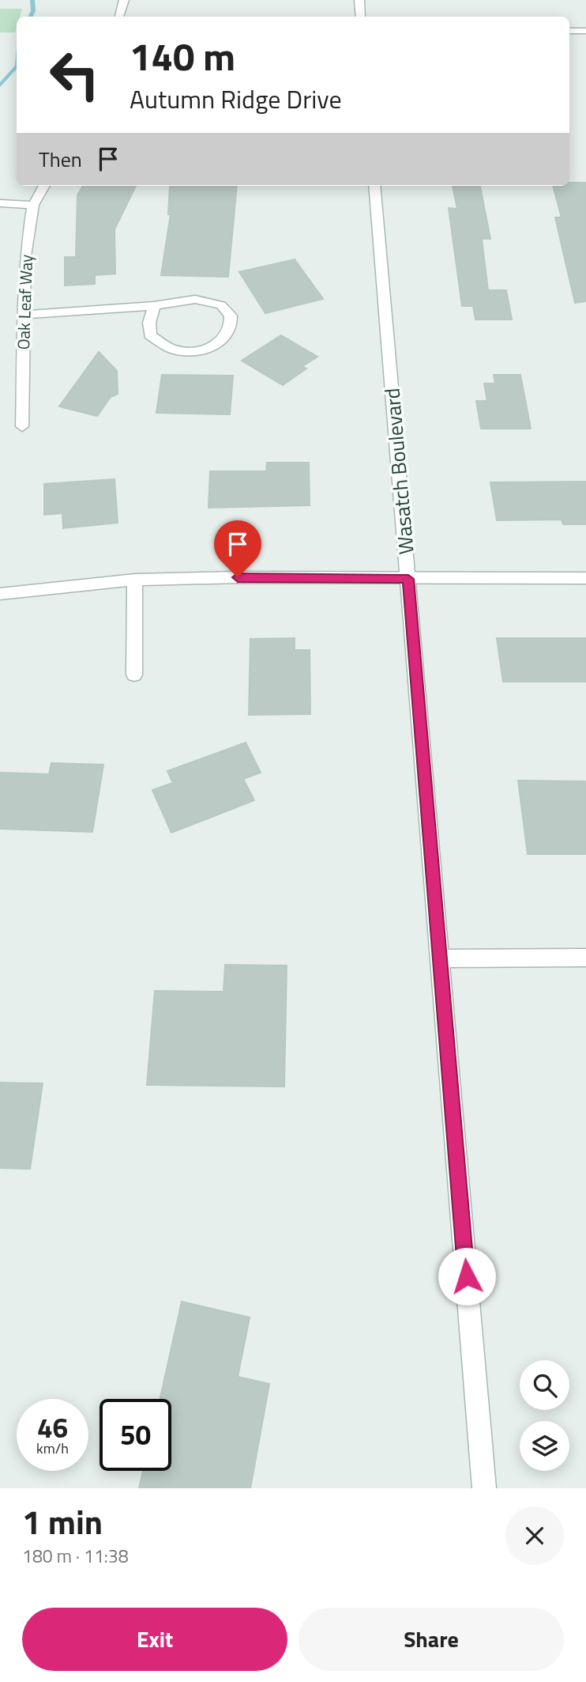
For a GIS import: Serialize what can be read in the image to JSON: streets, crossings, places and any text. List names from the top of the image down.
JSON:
{
  "streets": {
    "street": ["Oak Leaf Way", "Wasatch Boulevard"]
  },
  "page": {
    "turn": ["140 m", "Autumn Ridge Drive"],
    "then": "Then",
    "speed": "46 km/h",
    "limit": "50",
    "heading": ["1 min", "180 m · 11:38"],
    "buttons": ["Exit", "Share"]
  }
}
